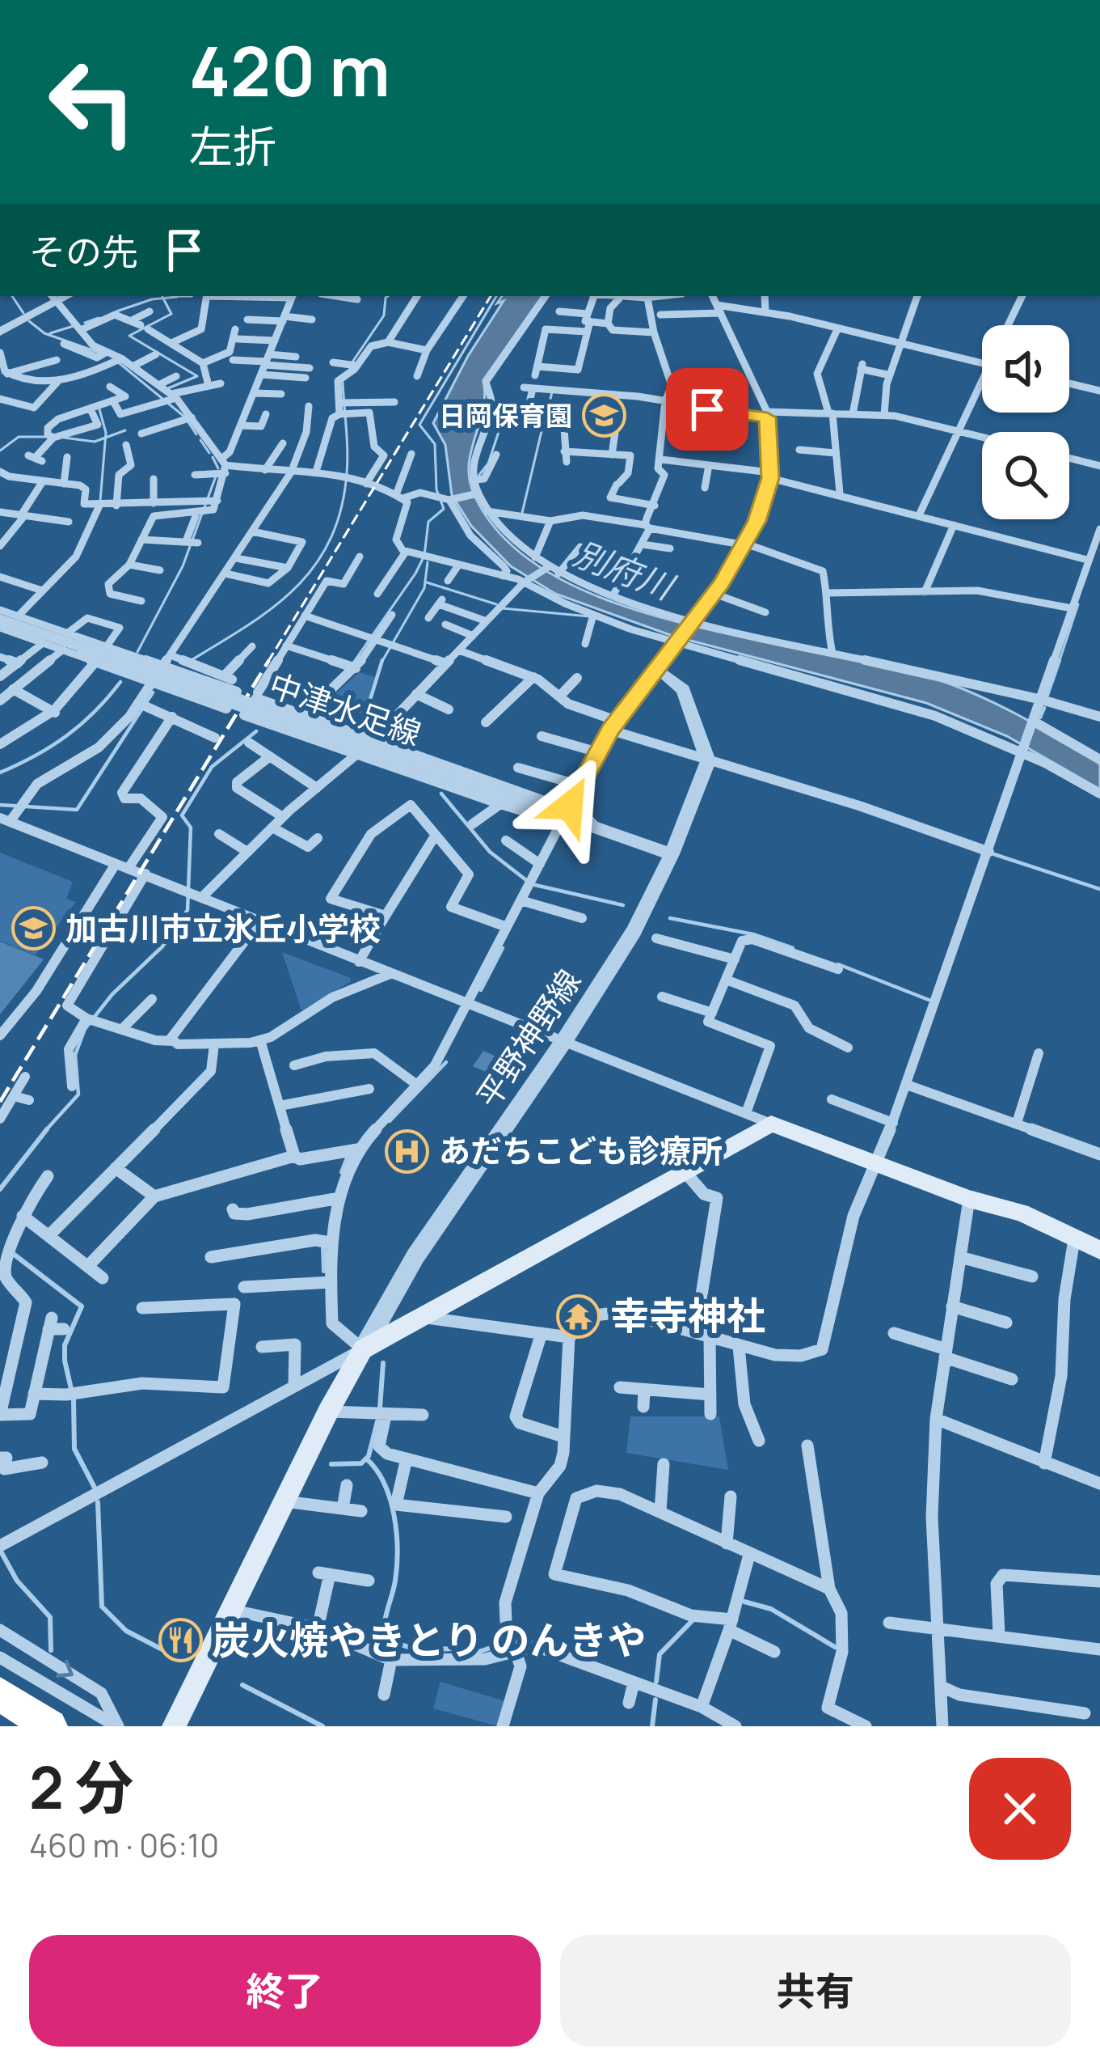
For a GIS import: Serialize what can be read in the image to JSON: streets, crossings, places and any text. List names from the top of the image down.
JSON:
{
  "streets": {
    "street": ["中津水足線", "平野神野線"]
  },
  "crossings": [
    ["中津水足線", "平野神野線"]
  ],
  "water": ["別府川"],
  "places": {
    "school or university": ["日岡保育園", "加古川市立氷丘小学校"],
    "hospital": ["あだちこども診療所"],
    "temple": ["幸寺神社"],
    "restaurant": ["炭火焼やきとり のんきや"]
  },
  "page": {
    "turn": ["420 m", "左折"],
    "then": "その先",
    "heading": ["2 分", "460 m · 06:10"],
    "buttons": ["終了", "共有"]
  }
}
